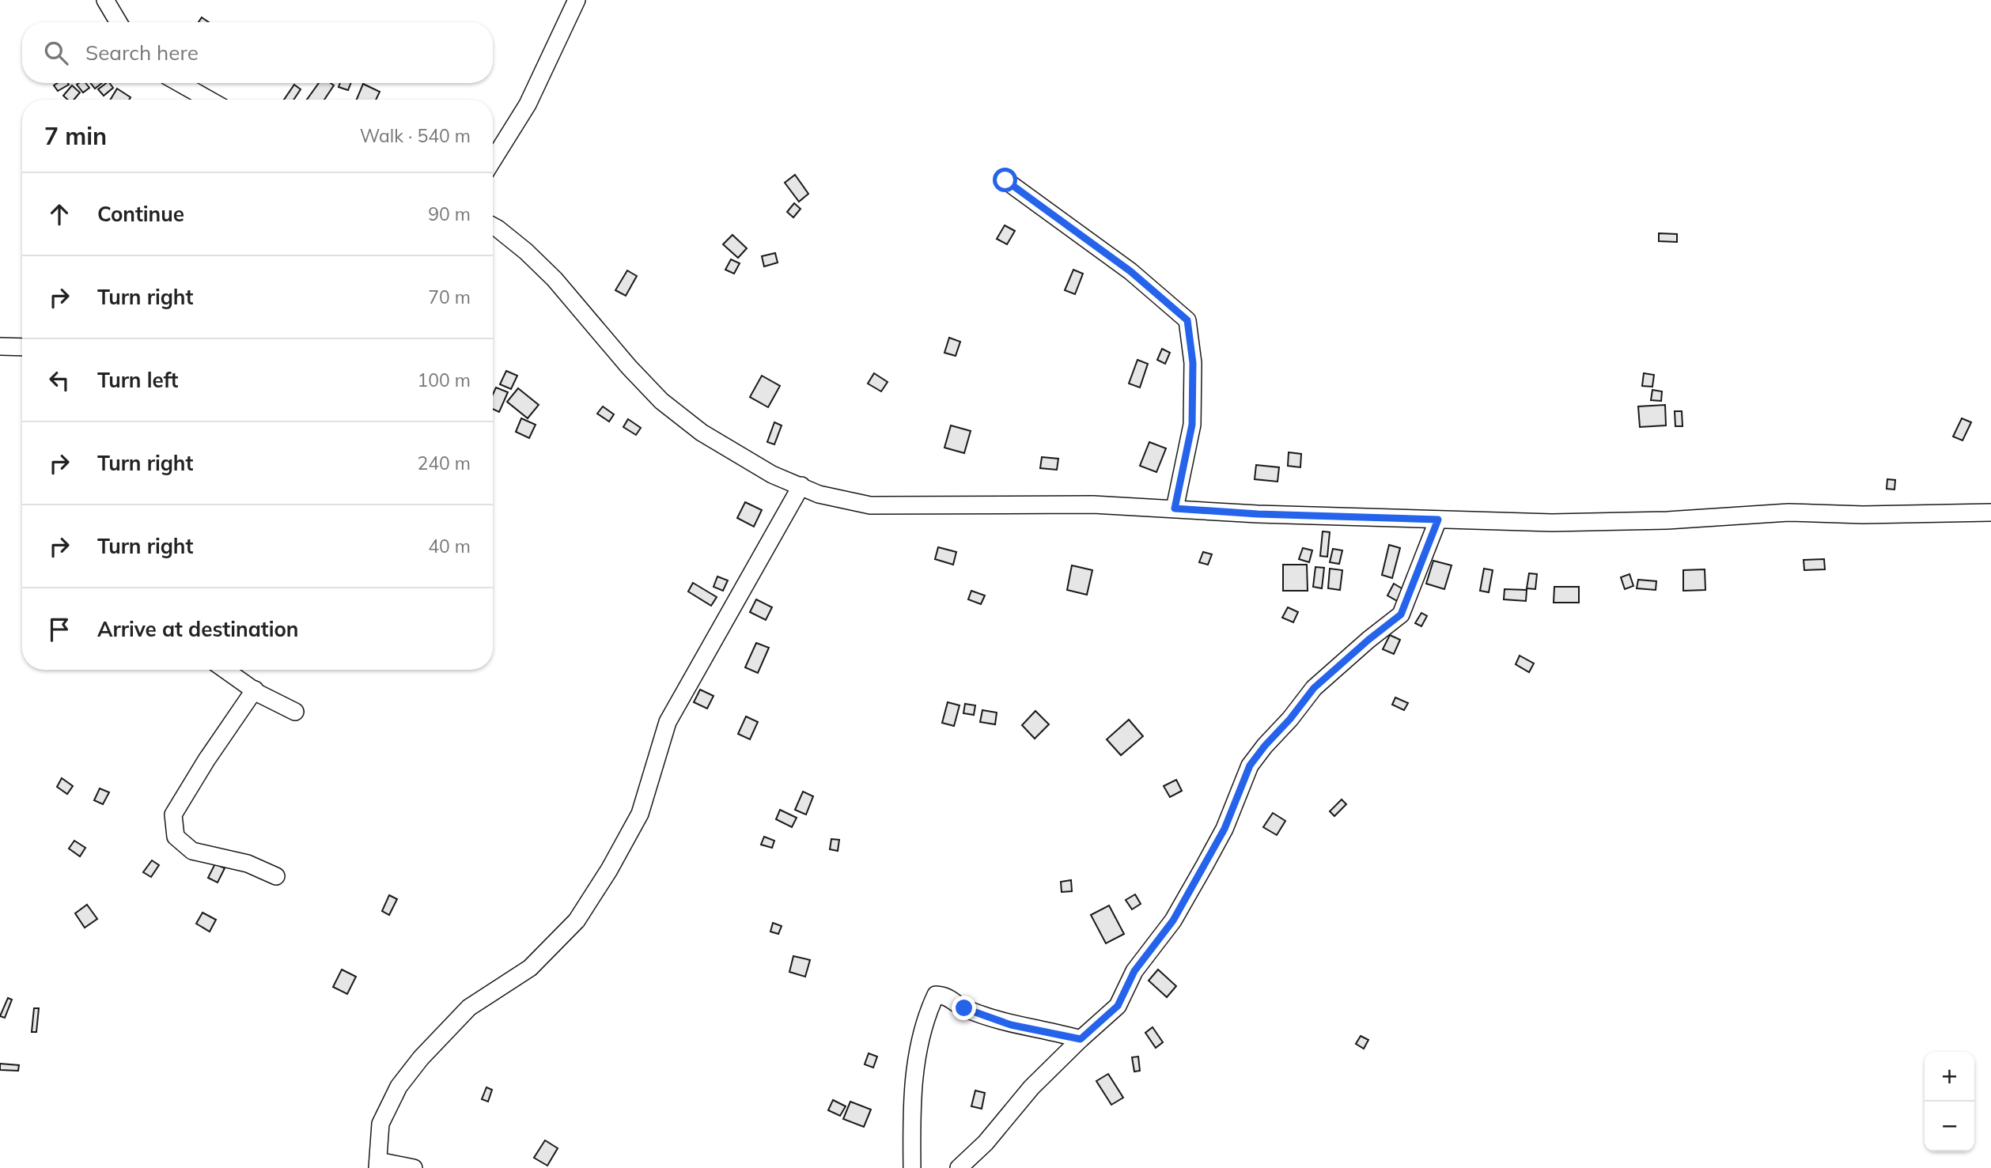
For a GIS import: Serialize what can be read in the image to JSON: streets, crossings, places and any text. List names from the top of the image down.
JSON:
{
  "page": {
    "search": "Search here",
    "heading": ["7 min", "Walk · 540 m"],
    "list": [
      ["Continue", "90 m"],
      ["Turn right", "70 m"],
      ["Turn left", "100 m"],
      ["Turn right", "240 m"],
      ["Turn right", "40 m"],
      "Arrive at destination"
    ],
    "map_buttons": ["+", "−"]
  }
}
